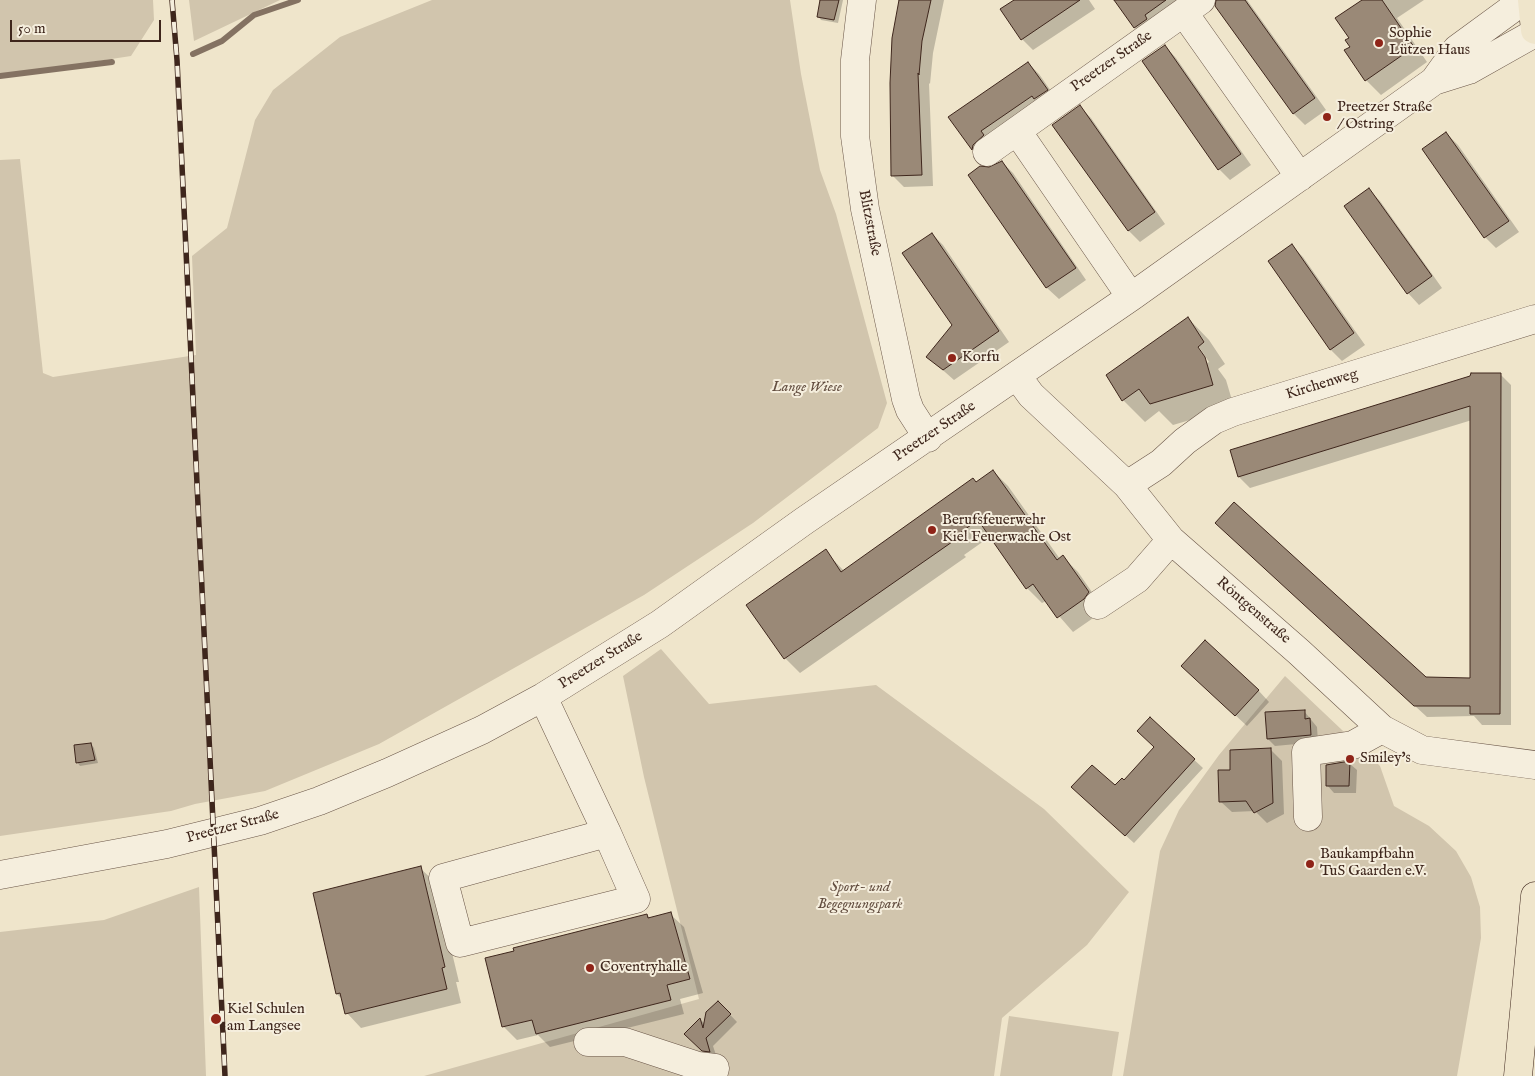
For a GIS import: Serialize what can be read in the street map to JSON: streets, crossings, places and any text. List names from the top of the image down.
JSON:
{
  "streets": {
    "street": [
      "Preetzer Straße",
      "Blitzstraße",
      "Kirchenweg",
      "Röntgenstraße"
    ]
  },
  "crossings": [
    ["Preetzer Straße", "Blitzstraße"],
    ["Preetzer Straße", "Röntgenstraße"],
    ["Kirchenweg", "Röntgenstraße"]
  ],
  "parks": ["Lange Wiese", "Sport- und Begegnungspark"],
  "places": [
    "Sophie Lützen Haus",
    "Preetzer Straße / Ostring",
    "Korfu",
    "Berufsfeuerwehr Kiel Feuerwache Ost",
    "Smiley's",
    "Baukampfbahn TuS Gaarden e.V.",
    "Coventryhalle",
    "Kiel Schulen am Langsee"
  ],
  "scale_bar": "50 m"
}
